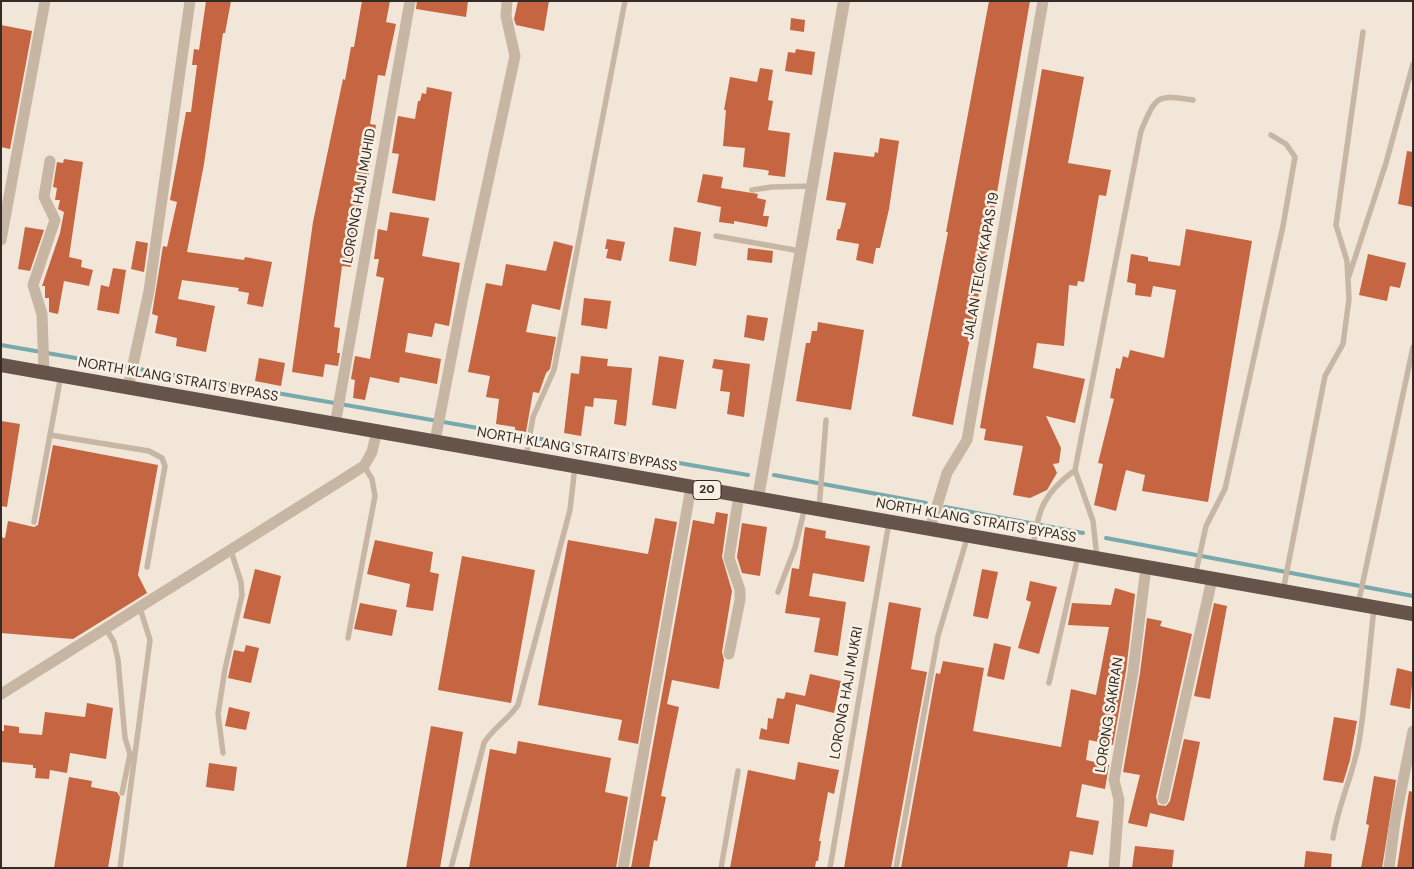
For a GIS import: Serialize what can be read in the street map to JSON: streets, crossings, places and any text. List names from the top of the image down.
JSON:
{
  "streets": {
    "highway": ["NORTH KLANG STRAITS BYPASS", "20"],
    "street": ["LORONG HAJI MUHID", "JALAN TELOK KAPAS 19", "LORONG SAKIRAN"],
    "lane": ["LORONG HAJI MUKRI"]
  },
  "crossings": [
    ["LORONG HAJI MUHID", "NORTH KLANG STRAITS BYPASS"],
    ["JALAN TELOK KAPAS 19", "NORTH KLANG STRAITS BYPASS"],
    ["NORTH KLANG STRAITS BYPASS", "LORONG HAJI MUKRI"],
    ["NORTH KLANG STRAITS BYPASS", "LORONG SAKIRAN"]
  ]
}
